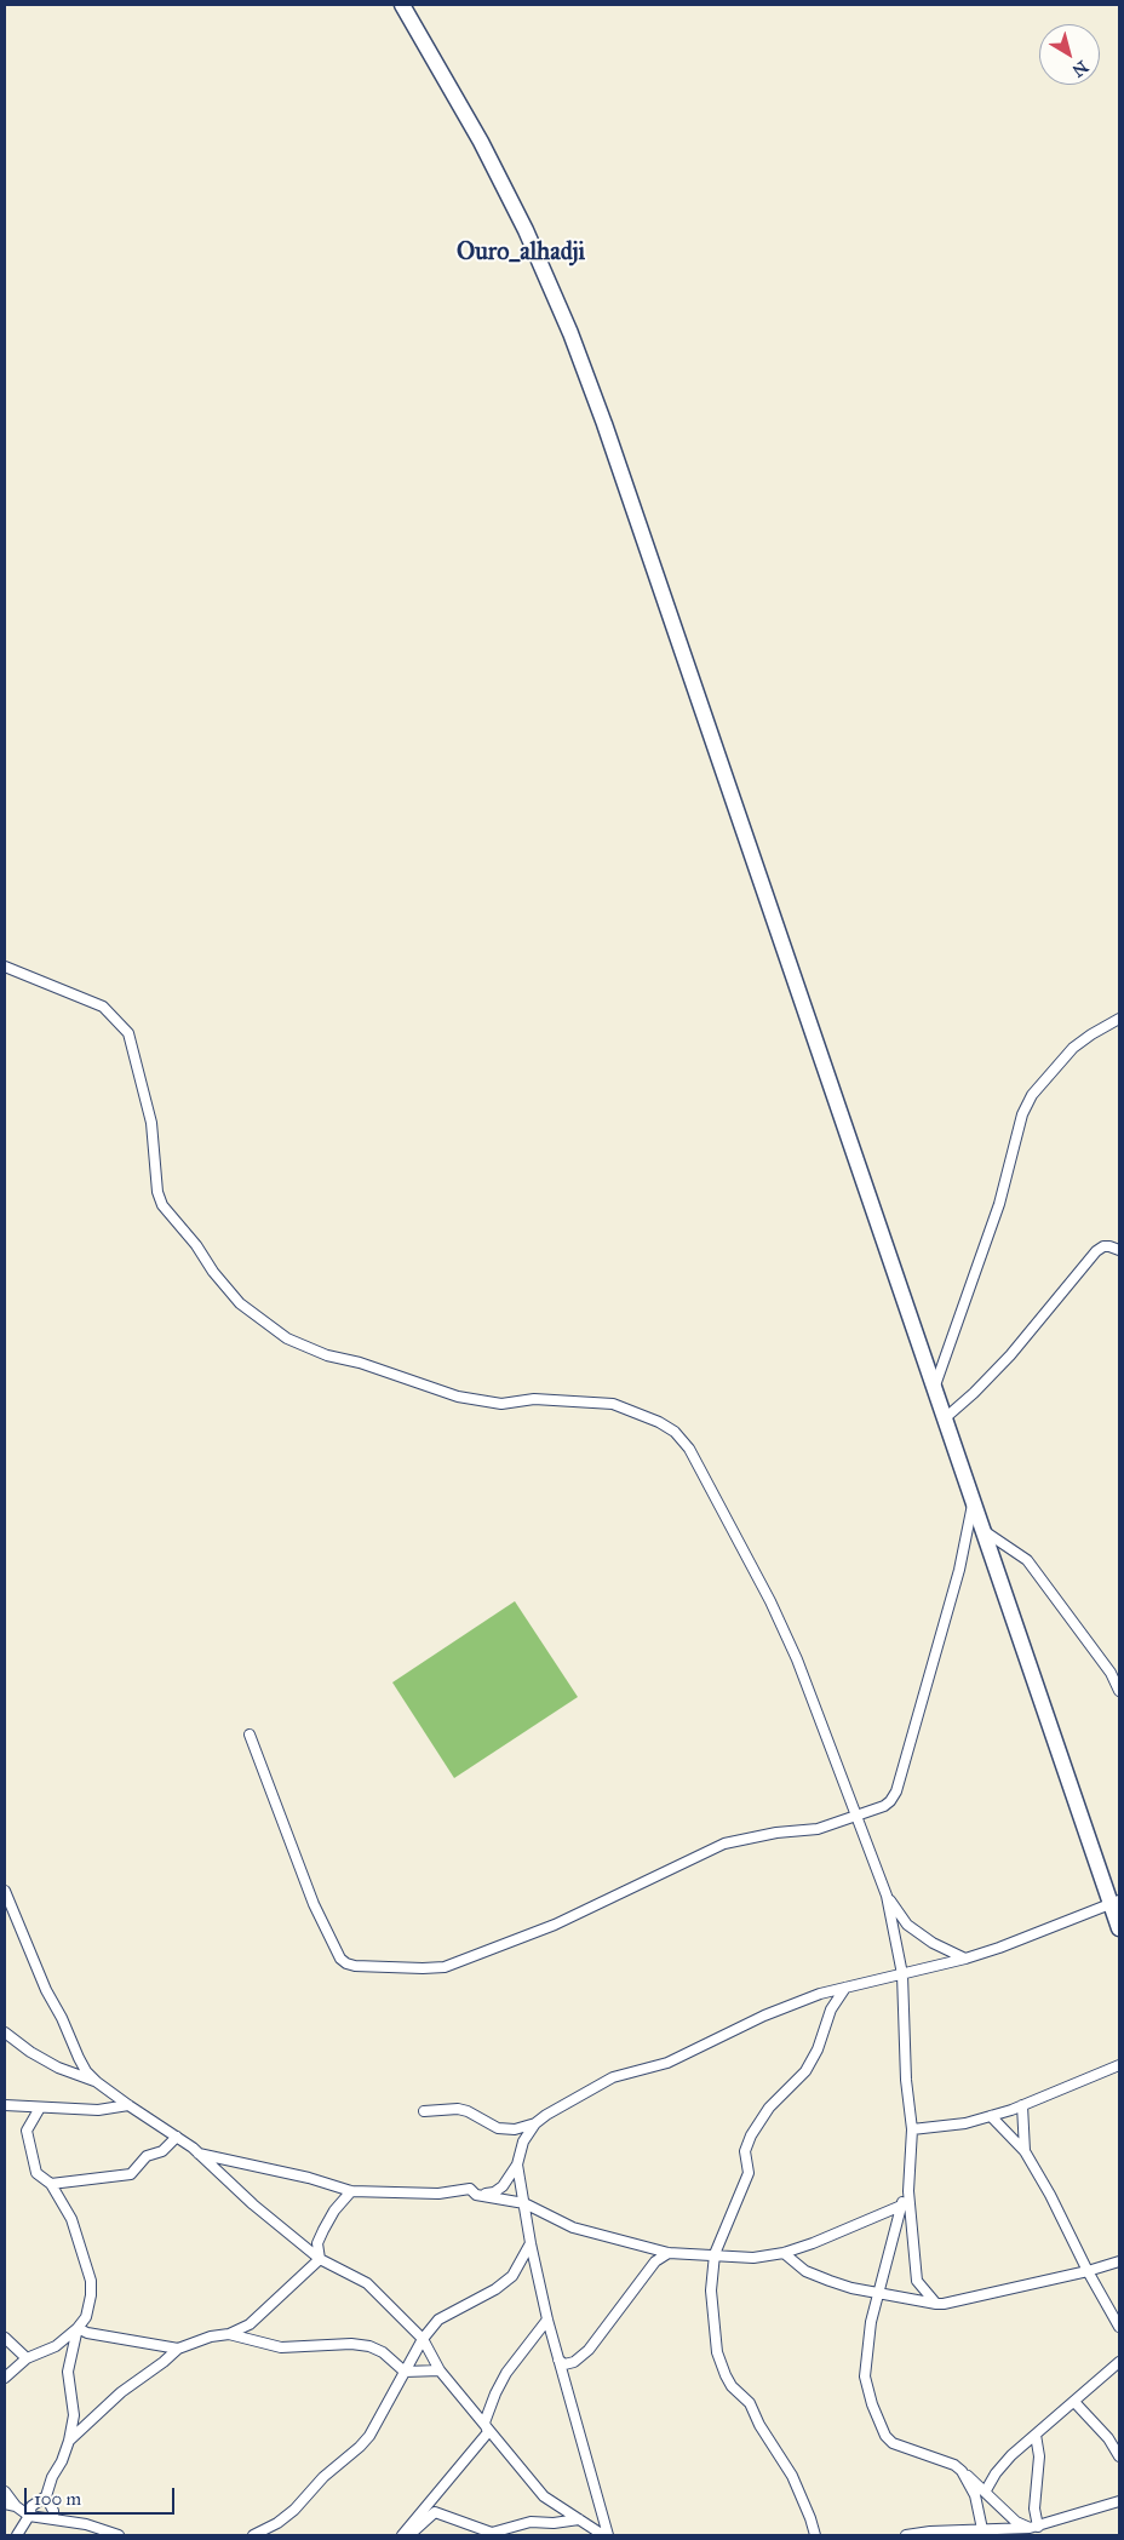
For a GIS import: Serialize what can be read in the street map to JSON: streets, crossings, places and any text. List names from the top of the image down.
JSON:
{
  "districts": ["Ouro_alhadji"],
  "scale_bar": "100 m",
  "north": "bottom right"
}
